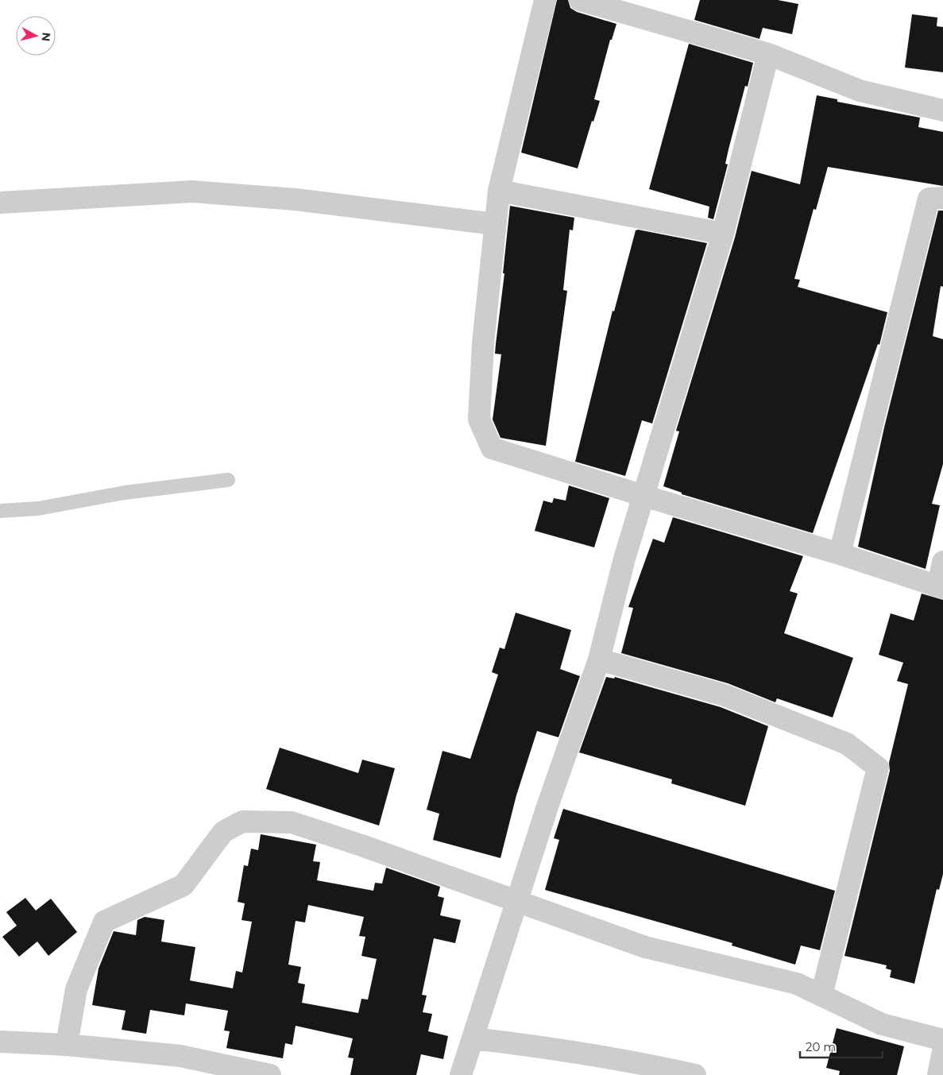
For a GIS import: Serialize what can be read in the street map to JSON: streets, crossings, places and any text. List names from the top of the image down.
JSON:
{
  "scale_bar": "20 m",
  "north": "right"
}
